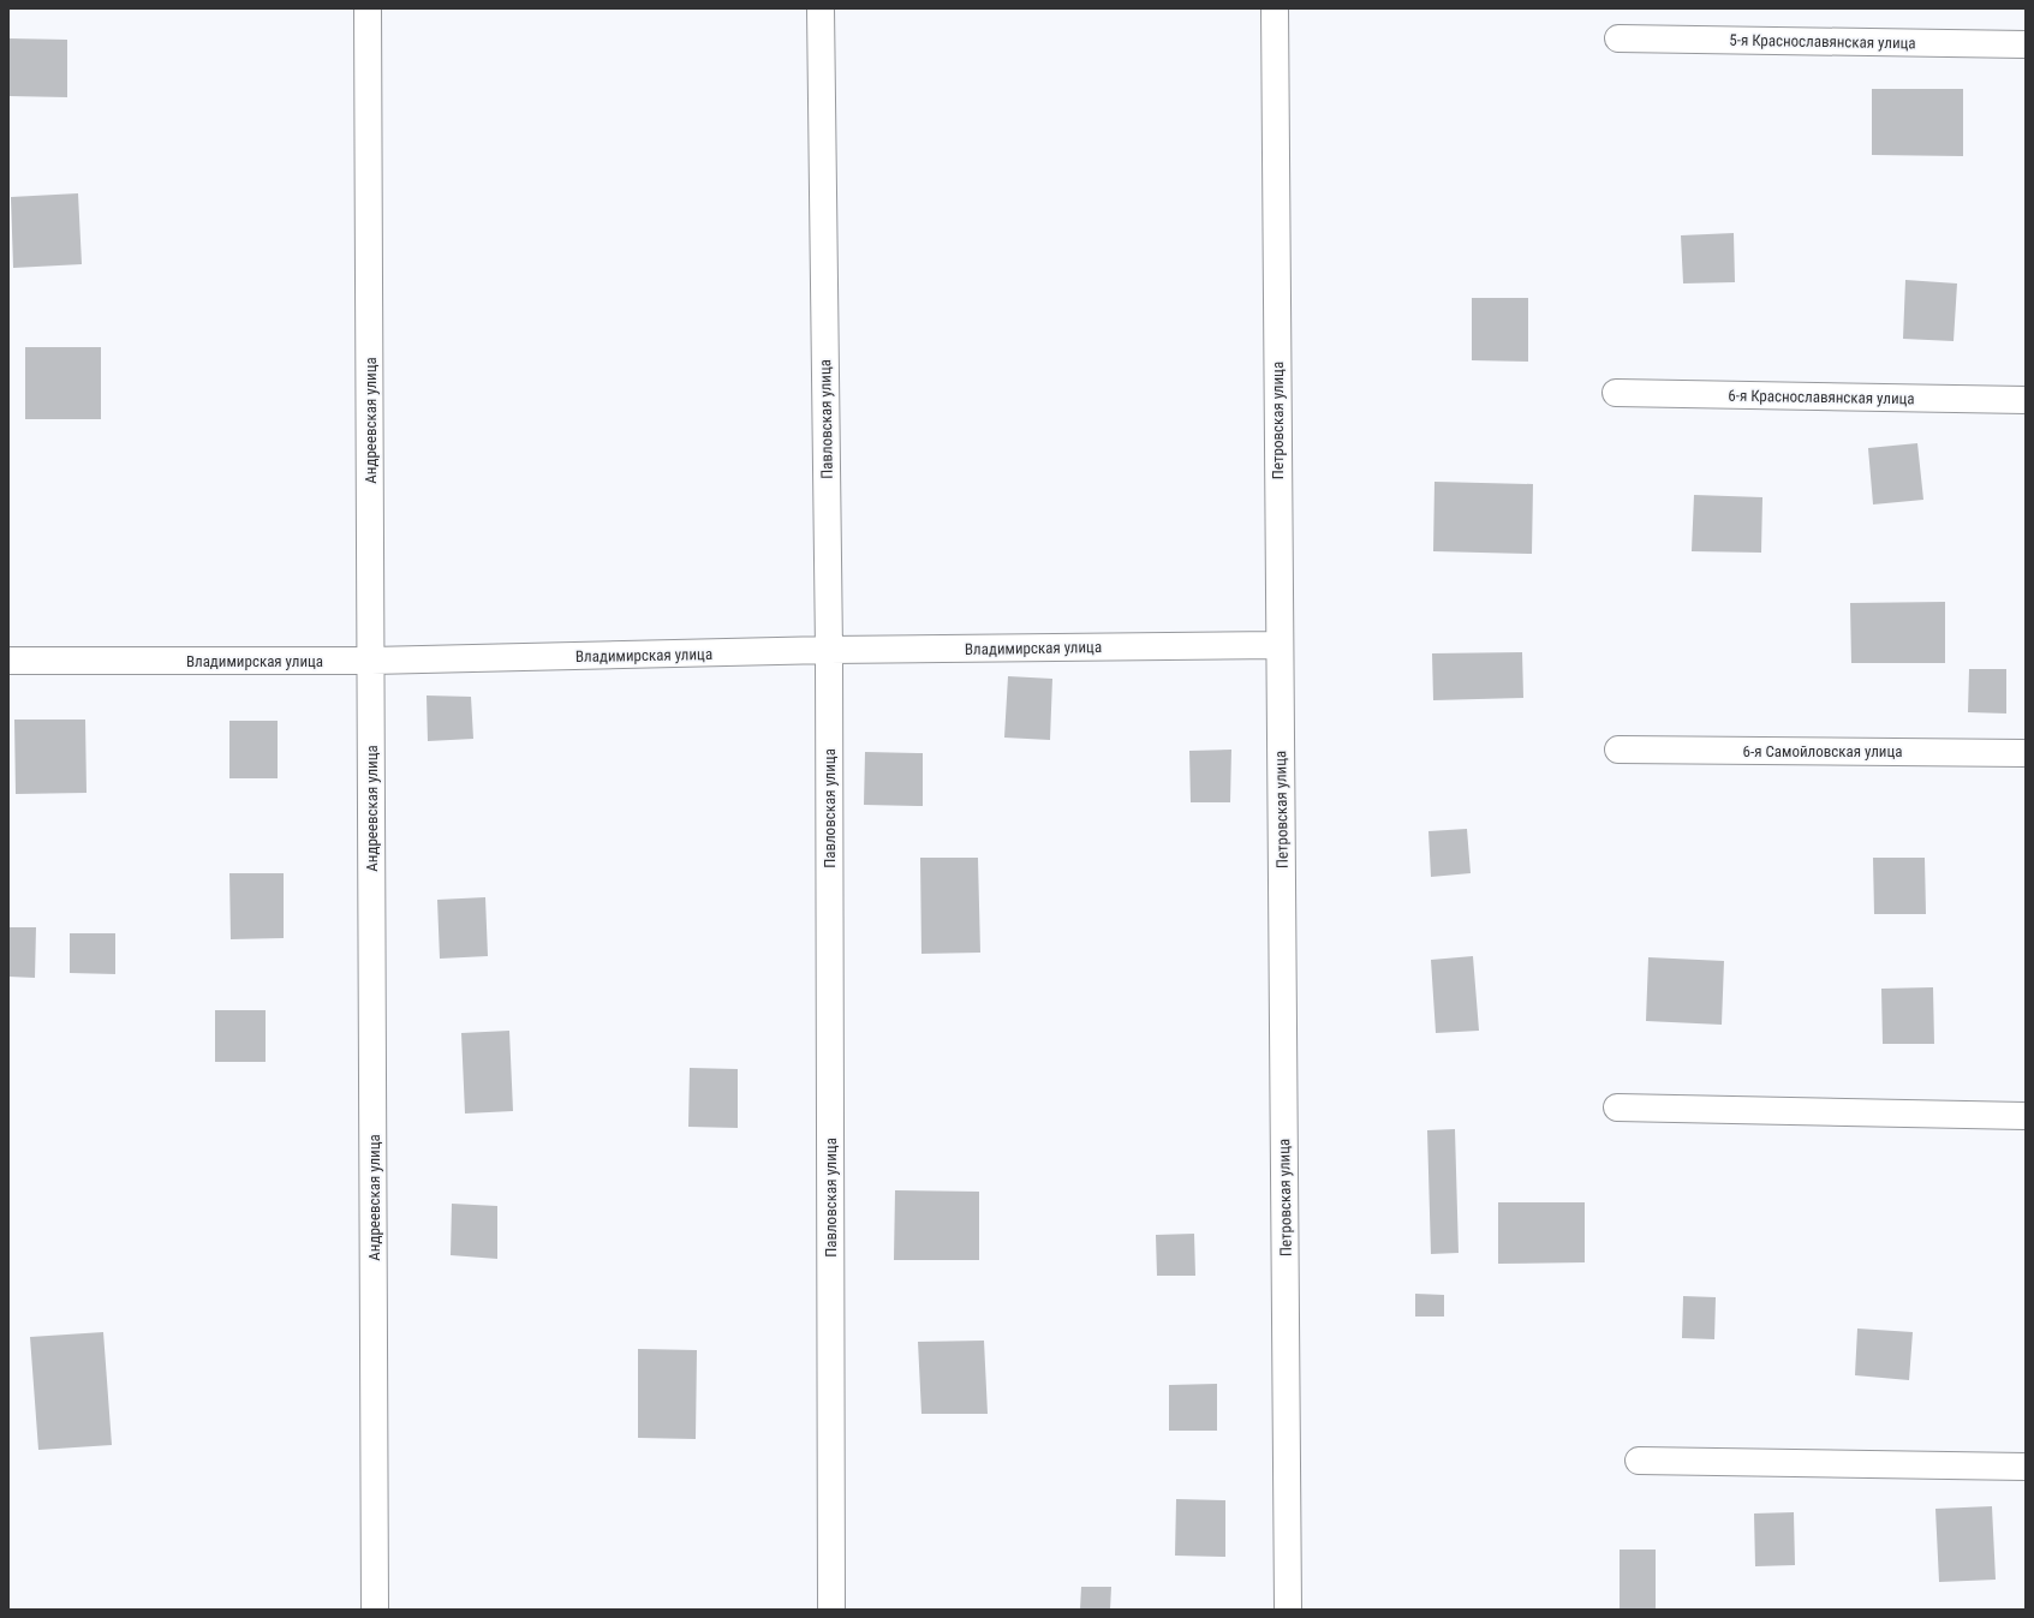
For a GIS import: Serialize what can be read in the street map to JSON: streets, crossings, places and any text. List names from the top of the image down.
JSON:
{
  "streets": {
    "street": [
      "5-я Краснославянская улица",
      "6-я Краснославянская улица",
      "Павловская улица",
      "Андреевская улица",
      "Петровская улица",
      "Владимирская улица",
      "6-я Самойловская улица"
    ]
  },
  "crossings": [
    ["Павловская улица", "Владимирская улица"],
    ["Андреевская улица", "Владимирская улица"],
    ["Петровская улица", "Владимирская улица"]
  ]
}
